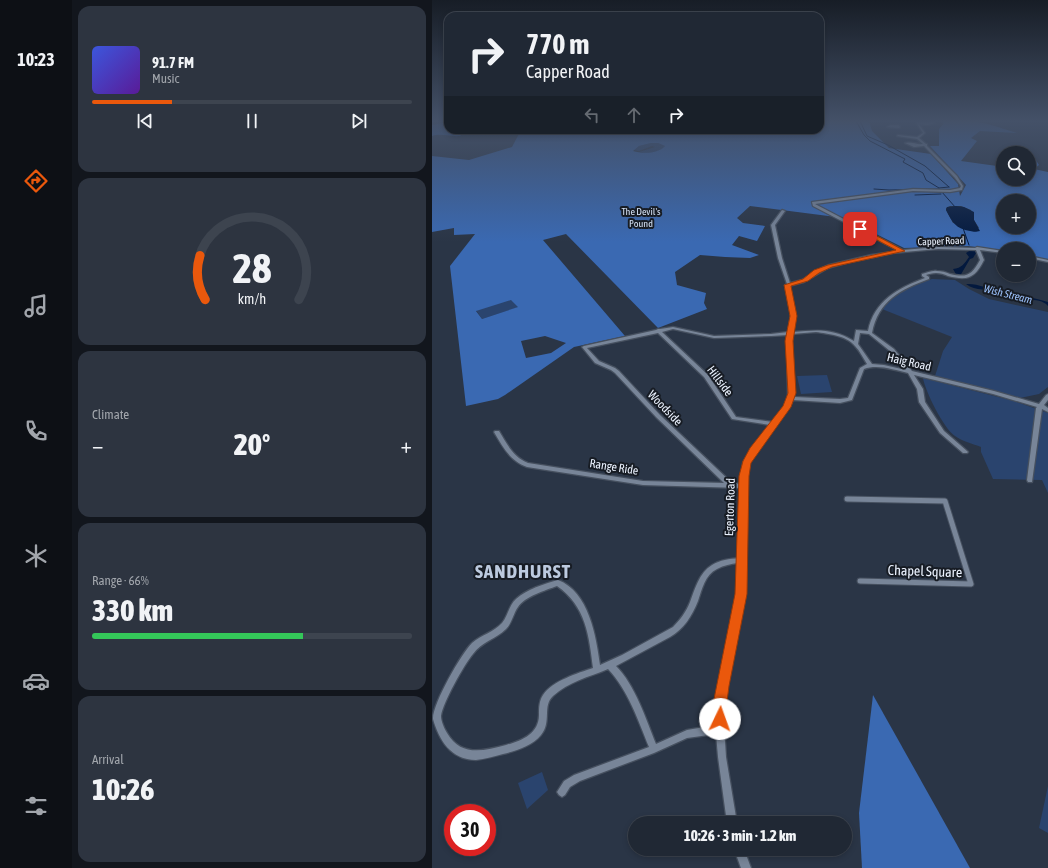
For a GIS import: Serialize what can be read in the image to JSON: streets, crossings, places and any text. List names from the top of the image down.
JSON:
{
  "streets": {
    "street": [
      "Capper Road",
      "Haig Road",
      "Hillside",
      "Woodside",
      "Range Ride",
      "Egerton Road",
      "Chapel Square"
    ]
  },
  "crossings": [
    ["Haig Road", "Egerton Road"],
    ["Hillside", "Woodside"],
    ["Hillside", "Egerton Road"],
    ["Woodside", "Range Ride"],
    ["Range Ride", "Egerton Road"]
  ],
  "districts": ["SANDHURST"],
  "water": ["Wish Stream"],
  "parks": ["The Devil's Pound"],
  "page": {
    "tabs": "10:23",
    "turn": ["770 m", "Capper Road"],
    "song": ["91.7 FM", "Music"],
    "map_buttons": ["+", "−"],
    "tile": [
      "Climate",
      ["Range · 66%", "330 km"],
      ["Arrival", "10:26"]
    ],
    "heat": ["−", "20°", "+"],
    "limit": "30",
    "trip": "10:26 · 3 min · 1.2 km",
    "gauge": ["28", "km/h"]
  }
}
